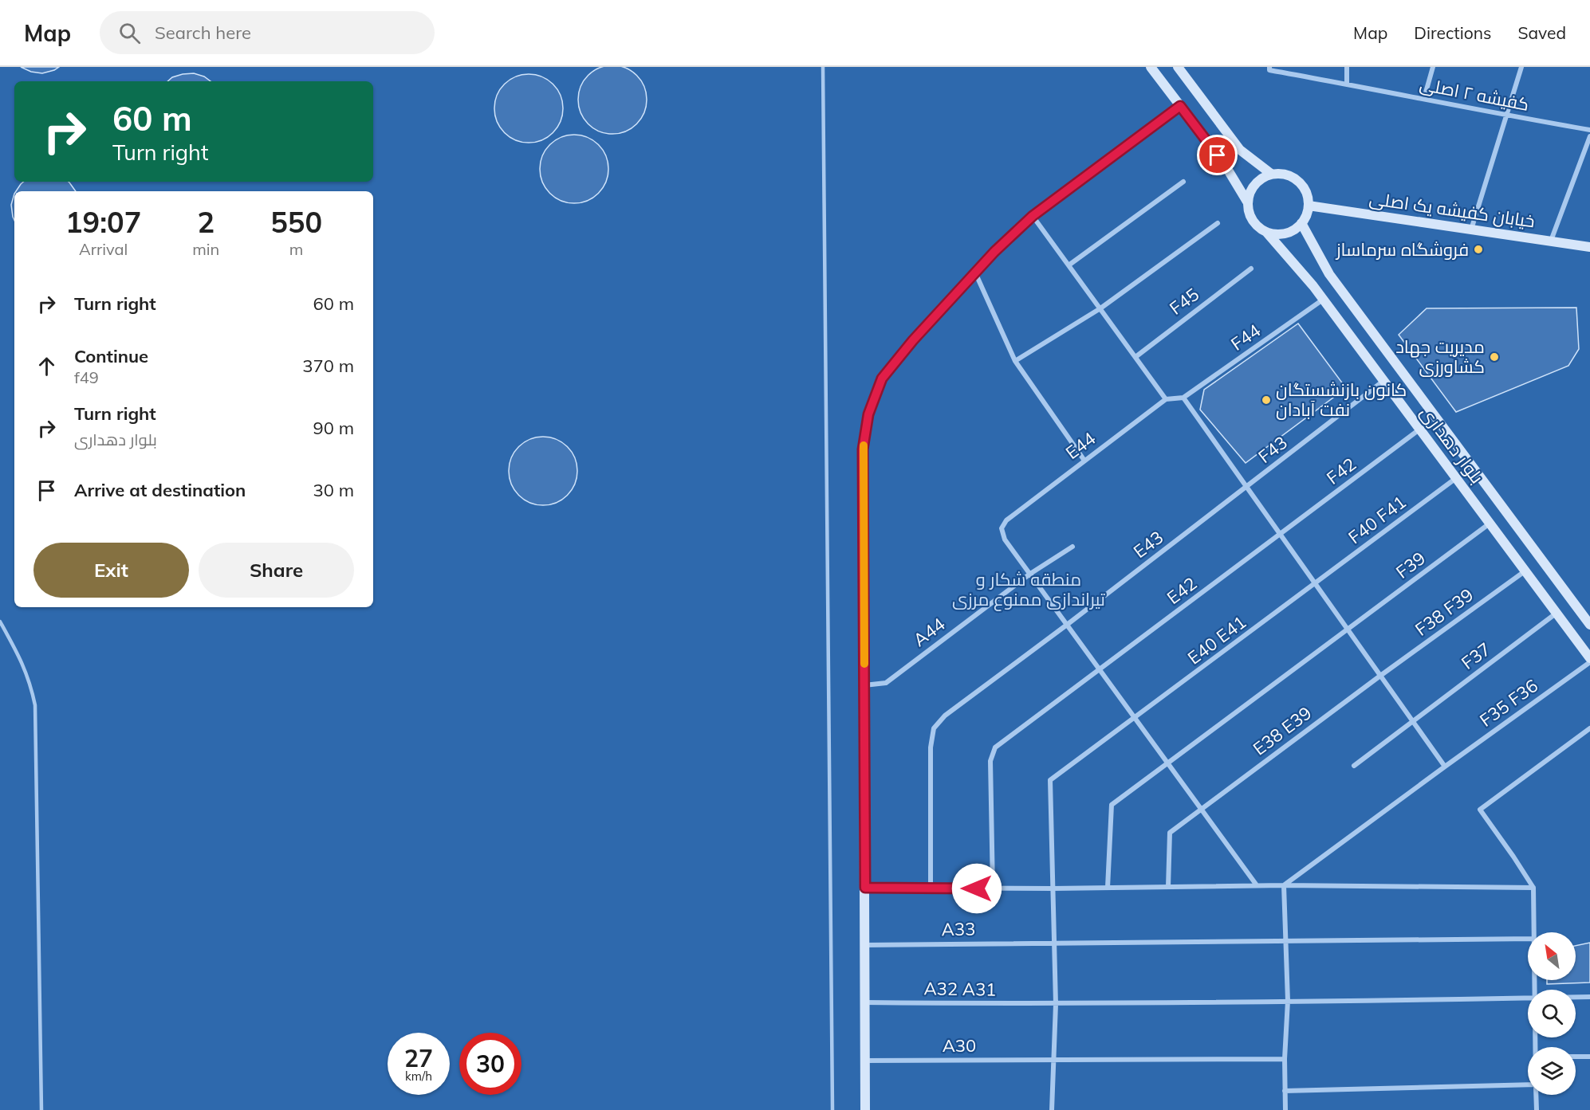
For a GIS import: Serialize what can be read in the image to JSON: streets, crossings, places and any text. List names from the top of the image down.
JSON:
{
  "streets": {
    "main road": ["خیابان کفیشه یک اصلی", "بلوار دهداری"],
    "street": [
      "کفیشه ۲ اصلی",
      "F45",
      "F44",
      "E44",
      "F43",
      "F42",
      "F40 F41",
      "E43",
      "F39",
      "E42",
      "F38 F39",
      "A44",
      "E40 E41",
      "F37",
      "F35 F36",
      "E38 E39",
      "A33",
      "A32 A31",
      "A30"
    ]
  },
  "crossings": [
    ["خیابان کفیشه یک اصلی", "بلوار دهداری"],
    ["F44", "بلوار دهداری"],
    ["بلوار دهداری", "F43"],
    ["بلوار دهداری", "F42"],
    ["بلوار دهداری", "F40 F41"],
    ["بلوار دهداری", "F39"],
    ["بلوار دهداری", "F38 F39"],
    ["بلوار دهداری", "F37"],
    ["E44", "A44"],
    ["F43", "E43"],
    ["F42", "E42"],
    ["F40 F41", "E40 E41"],
    ["F38 F39", "E38 E39"]
  ],
  "parks": ["منطقه شکار و تیراندازی ممنوع مرزی"],
  "places": ["فروشگاه سرماساز", "مدیریت جهاد کشاورزی", "کانون بازنشستگان نفت آبادان"],
  "north": "top left",
  "page": {
    "header": "Map",
    "search": "Search here",
    "nav": ["Map", "Directions", "Saved"],
    "turn": ["60 m", "Turn right"],
    "eta": [
      "19:07",
      "Arrival",
      "2",
      "min",
      "550",
      "m"
    ],
    "list": [
      {
        "name": "Turn right",
        "value": "60 m"
      },
      {
        "name": "Continue",
        "note": "f49",
        "value": "370 m"
      },
      {
        "name": "Turn right",
        "note": "بلوار دهداری",
        "value": "90 m"
      },
      {
        "name": "Arrive at destination",
        "value": "30 m"
      }
    ],
    "buttons": ["Exit", "Share"],
    "speed": "27 km/h",
    "limit": "30"
  }
}
